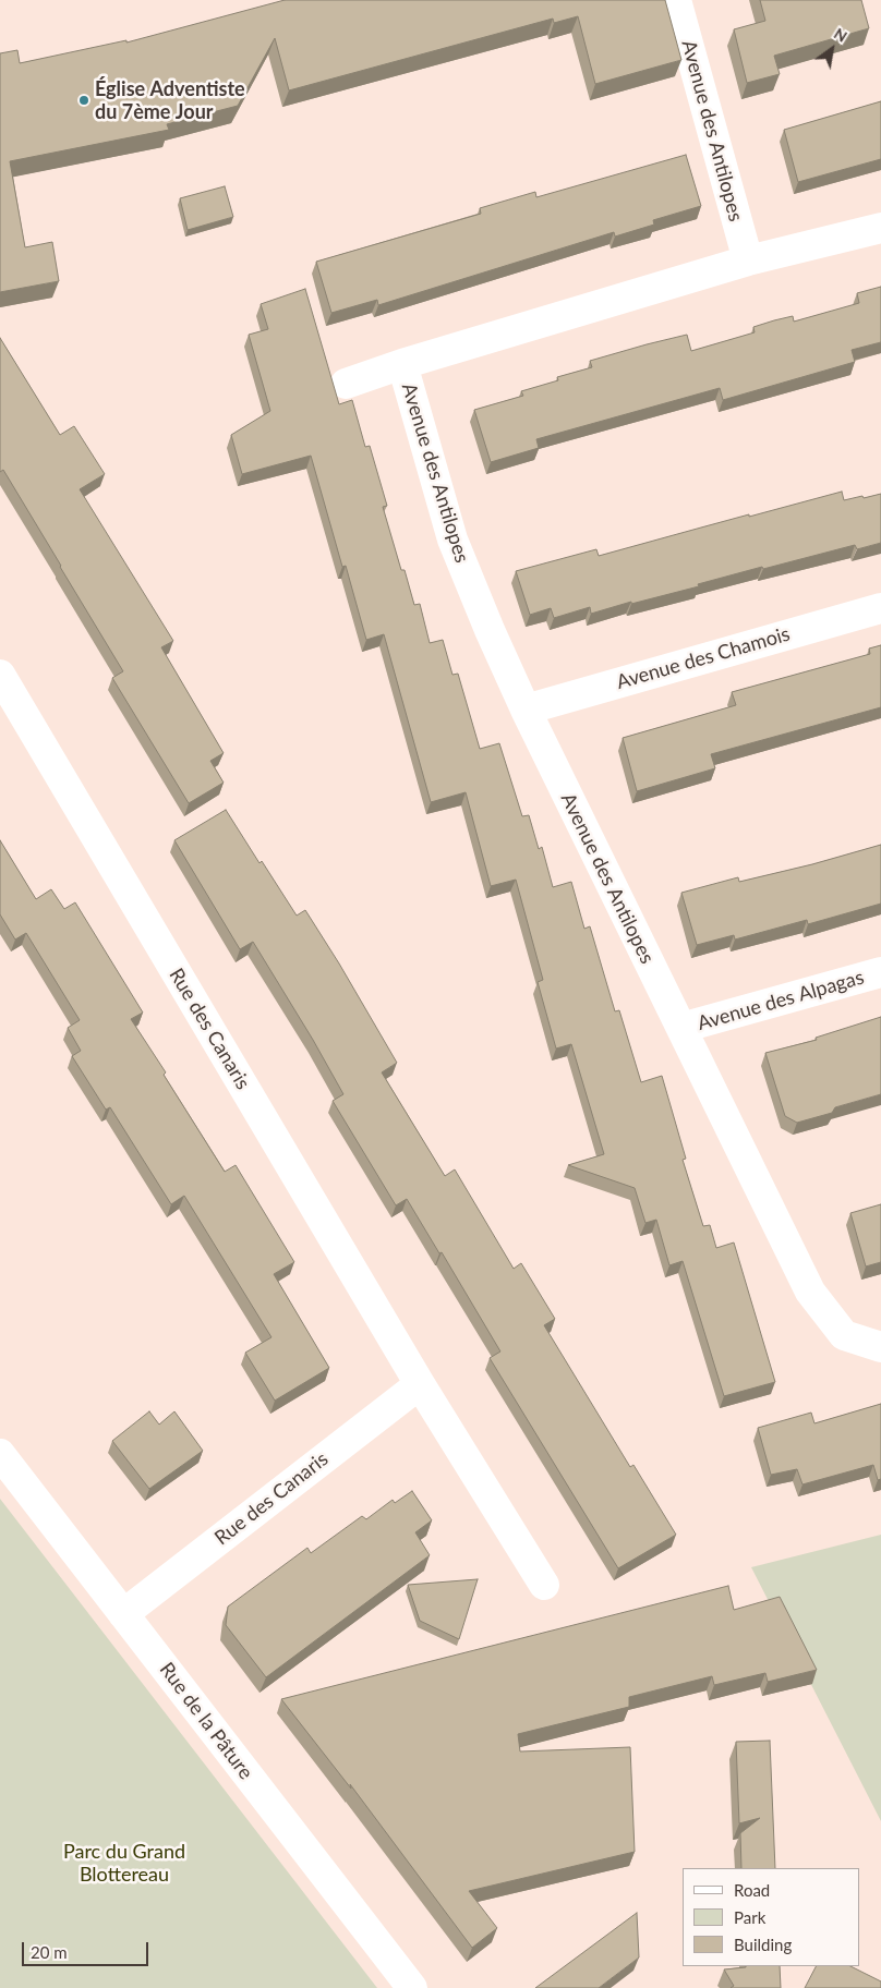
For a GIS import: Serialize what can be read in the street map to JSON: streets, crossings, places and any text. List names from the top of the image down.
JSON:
{
  "streets": {
    "street": [
      "Avenue des Antilopes",
      "Avenue des Chamois",
      "Avenue des Alpagas",
      "Rue des Canaris",
      "Rue de la Pâture"
    ]
  },
  "crossings": [
    ["Avenue des Antilopes", "Avenue des Chamois"],
    ["Avenue des Antilopes", "Avenue des Alpagas"],
    ["Rue des Canaris", "Rue de la Pâture"]
  ],
  "parks": ["Parc du Grand Blottereau"],
  "places": ["Église Adventiste du 7ème Jour"],
  "legend": ["Road", "Park", "Building"],
  "scale_bar": "20 m",
  "north": "top right"
}
